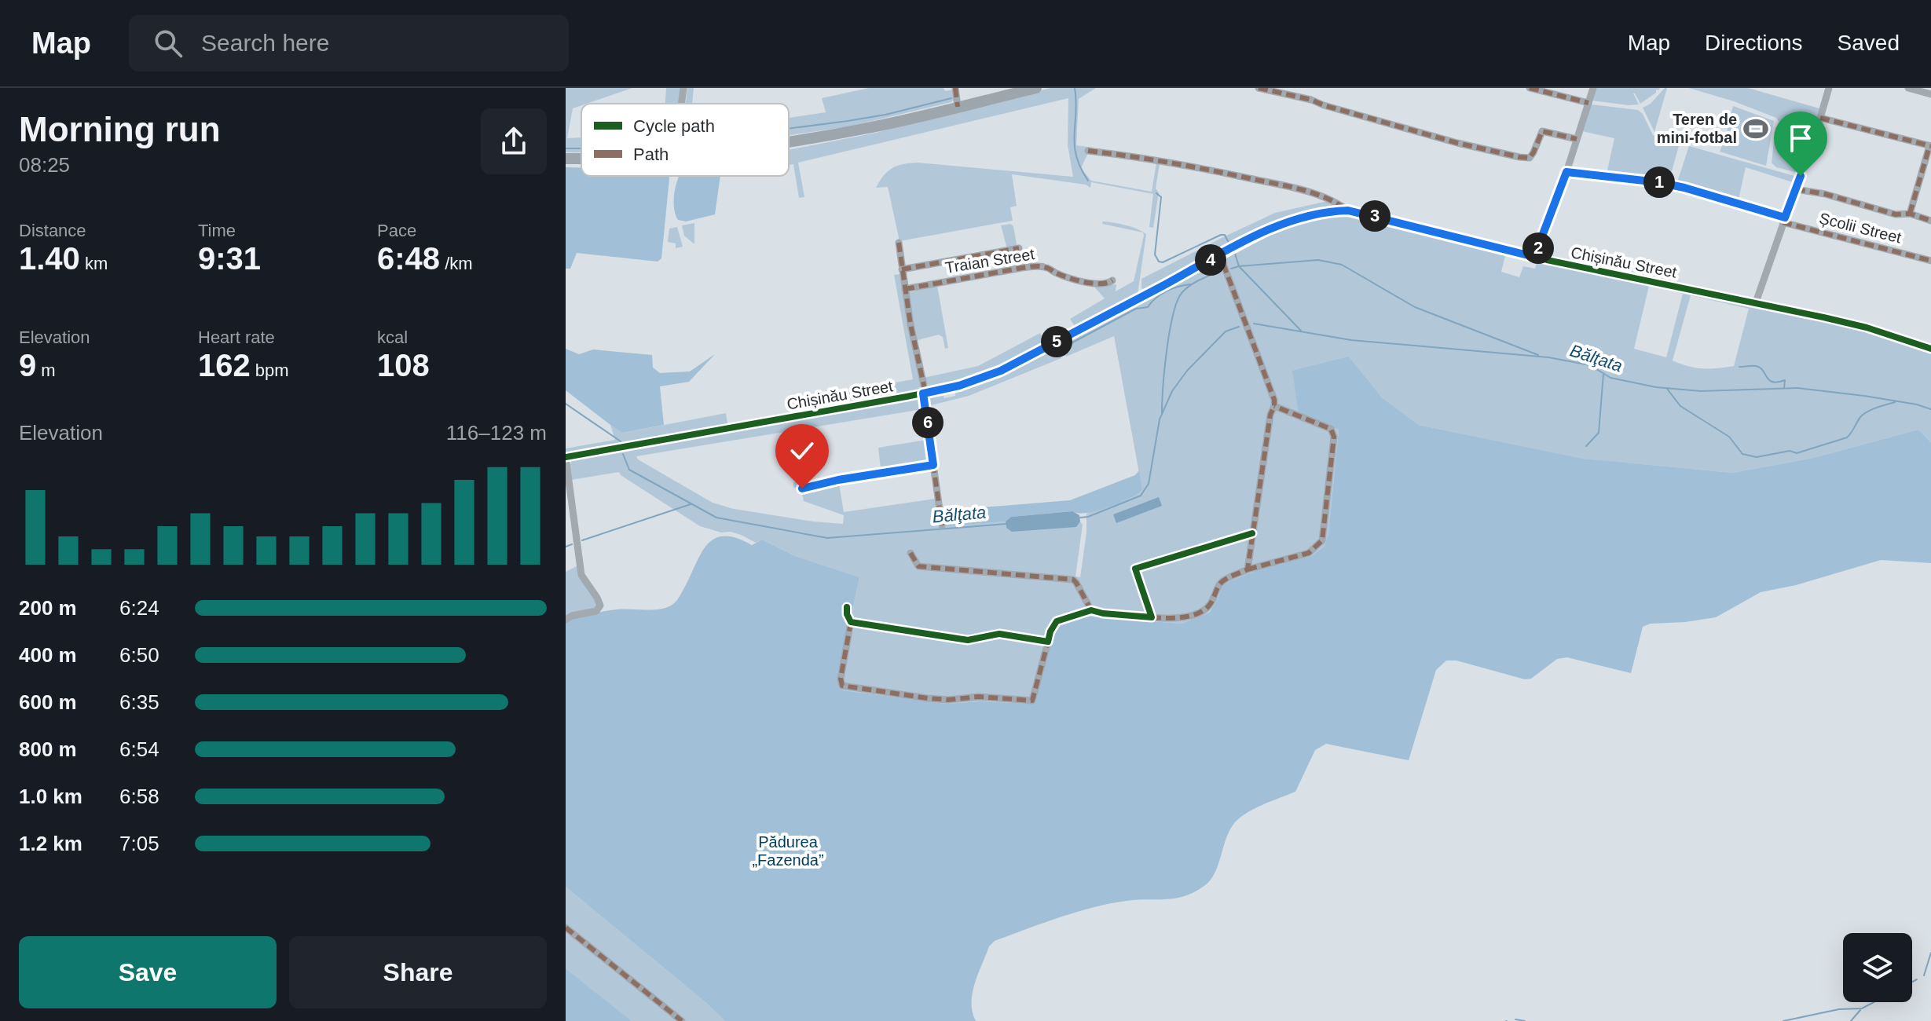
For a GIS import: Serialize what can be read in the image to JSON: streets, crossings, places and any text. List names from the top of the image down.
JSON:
{
  "streets": {
    "street": ["Școlii Street", "Traian Street", "Chișinău Street"]
  },
  "water": ["Bălţata"],
  "parks": ["Pădurea „Fazenda”"],
  "places": {
    "sports": ["Teren de mini-fotbal"]
  },
  "legend": ["Cycle path", "Path"],
  "page": {
    "header": "Map",
    "search": "Search here",
    "nav": ["Map", "Directions", "Saved"],
    "heading": ["Morning run", "08:25"],
    "pins": [
      "1",
      "3",
      "2",
      "4",
      "5",
      "6"
    ],
    "stats": [
      ["Distance", "1.40 km"],
      ["Time", "9:31"],
      ["Pace", "6:48 /km"],
      ["Elevation", "9 m"],
      ["Heart rate", "162 bpm"],
      ["kcal", "108"]
    ],
    "chart": ["Elevation", "116–123 m"],
    "list": [
      {
        "name": "200 m",
        "note": "6:24"
      },
      {
        "name": "400 m",
        "note": "6:50"
      },
      {
        "name": "600 m",
        "note": "6:35"
      },
      {
        "name": "800 m",
        "note": "6:54"
      },
      {
        "name": "1.0 km",
        "note": "6:58"
      },
      {
        "name": "1.2 km",
        "note": "7:05"
      }
    ],
    "buttons": ["Save", "Share"]
  }
}
